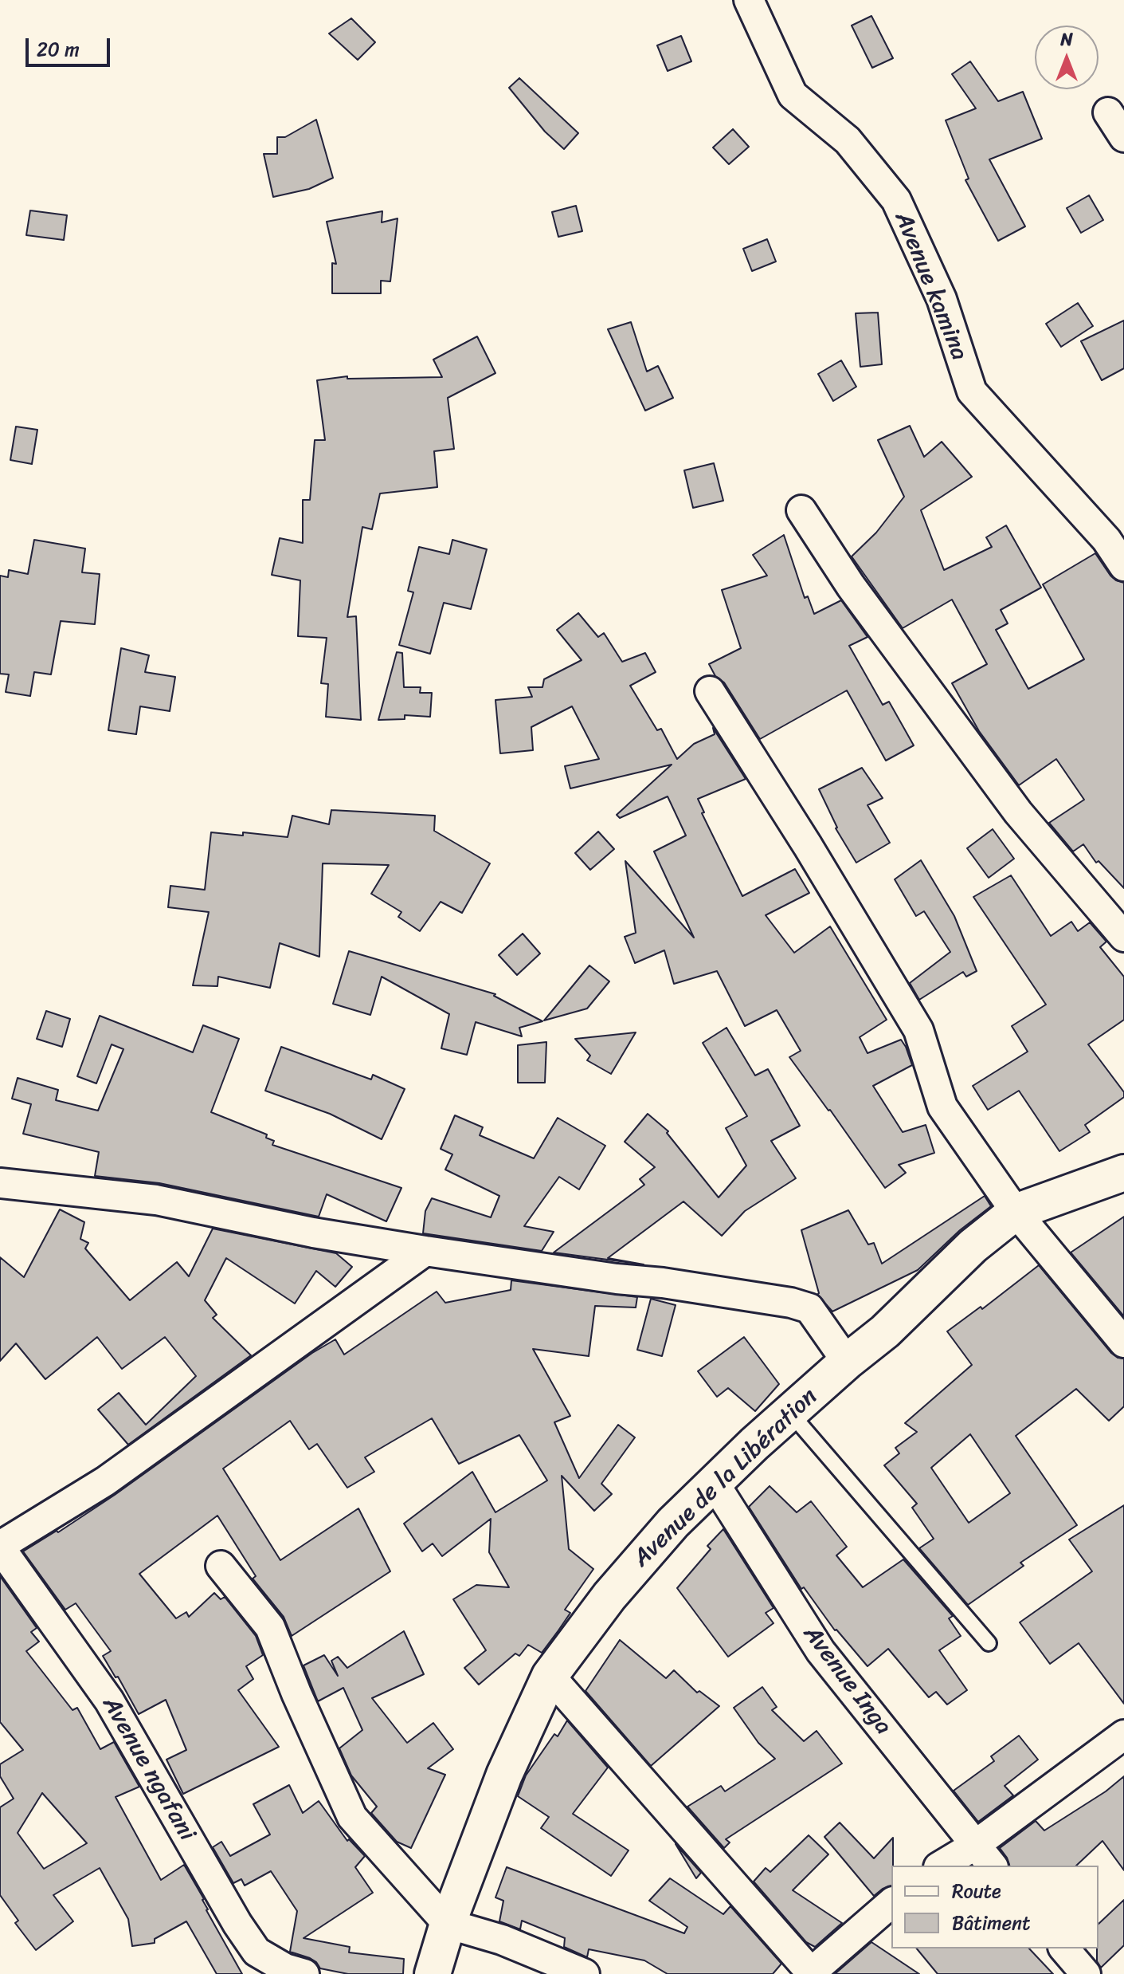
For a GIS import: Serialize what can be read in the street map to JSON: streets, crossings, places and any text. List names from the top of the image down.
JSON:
{
  "streets": {
    "highway": ["Avenue de la Libération"],
    "street": ["Avenue kamina", "Avenue Inga", "Avenue ngafani"]
  },
  "crossings": [
    ["Avenue de la Libération", "Avenue Inga"]
  ],
  "legend": ["Route", "Bâtiment"],
  "scale_bar": "20 m",
  "north": "top"
}
